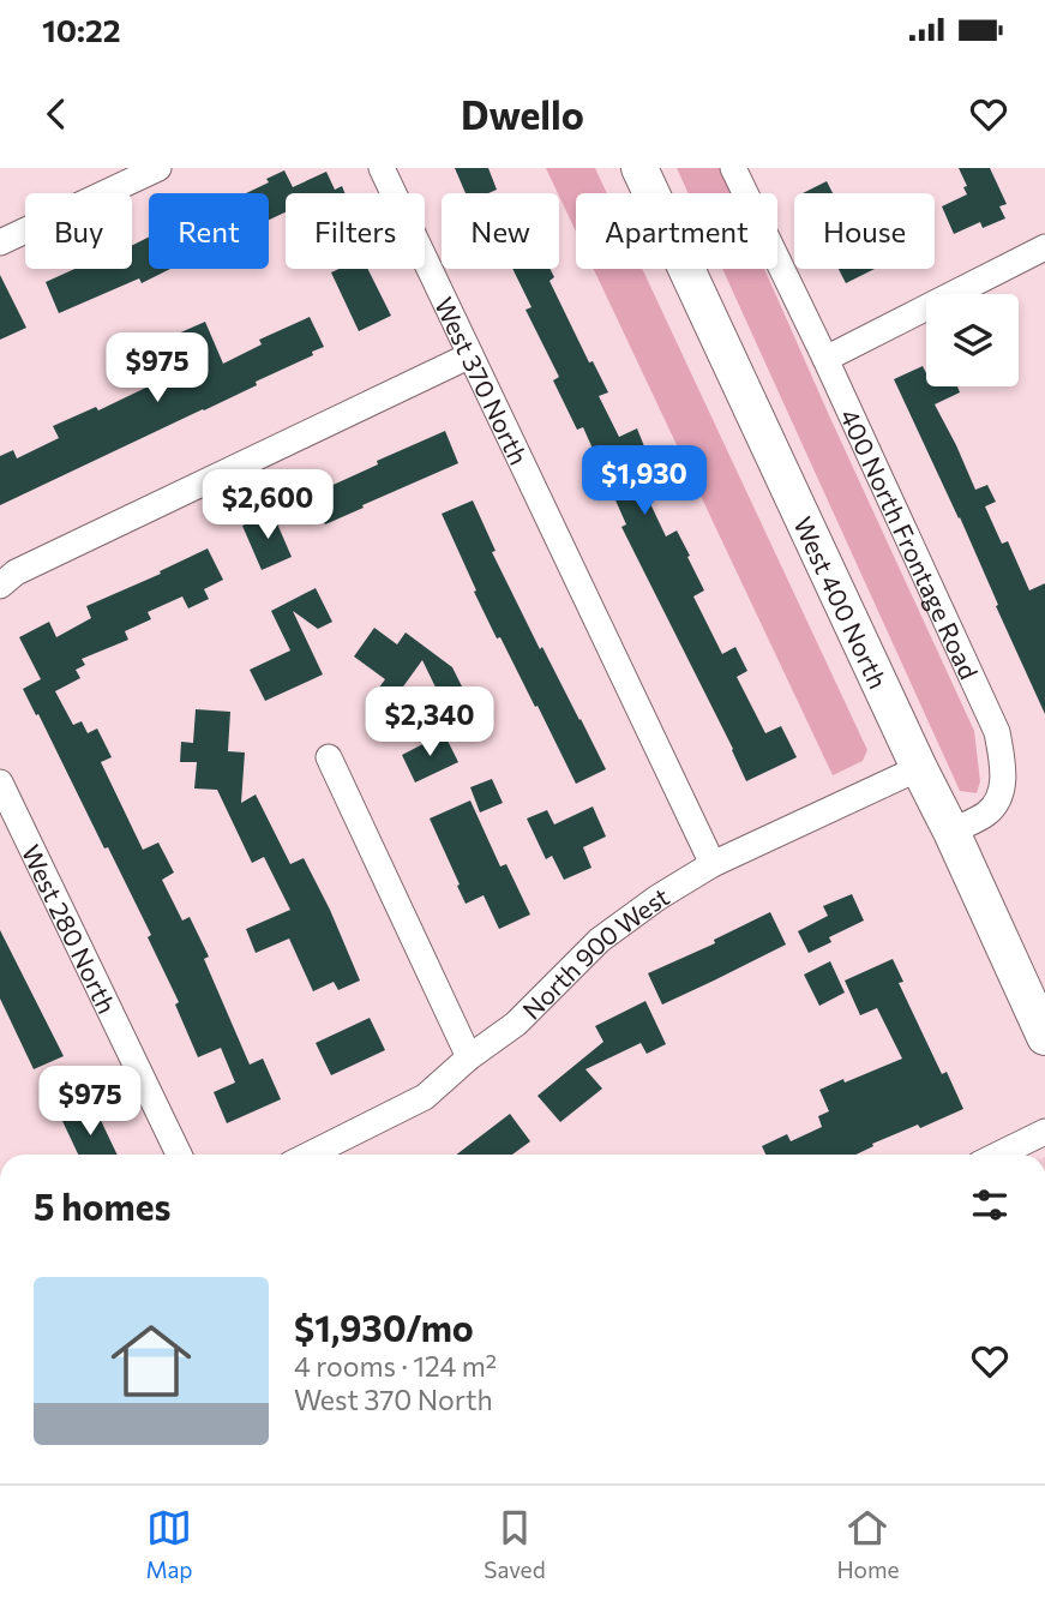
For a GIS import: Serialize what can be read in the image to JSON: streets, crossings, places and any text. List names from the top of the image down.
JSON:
{
  "streets": {
    "main road": ["West 400 North"],
    "street": [
      "West 370 North",
      "400 North Frontage Road",
      "West 280 North",
      "North 900 West"
    ]
  },
  "crossings": [
    ["West 370 North", "North 900 West"],
    ["400 North Frontage Road", "West 400 North"],
    ["West 400 North", "North 900 West"]
  ],
  "page": {
    "status": "10:22",
    "header": "Dwello",
    "chip": [
      "Buy",
      "Rent",
      "Filters",
      "New",
      "Apartment",
      "House"
    ],
    "price": [
      "$975",
      "$1,930",
      "$2,600",
      "$2,340",
      "$975"
    ],
    "heading": "5 homes",
    "list": [
      {
        "name": "$1,930/mo",
        "note": "4 rooms · 124 m² · West 370 North"
      }
    ],
    "tabs": ["Map", "Saved", "Home"]
  }
}
